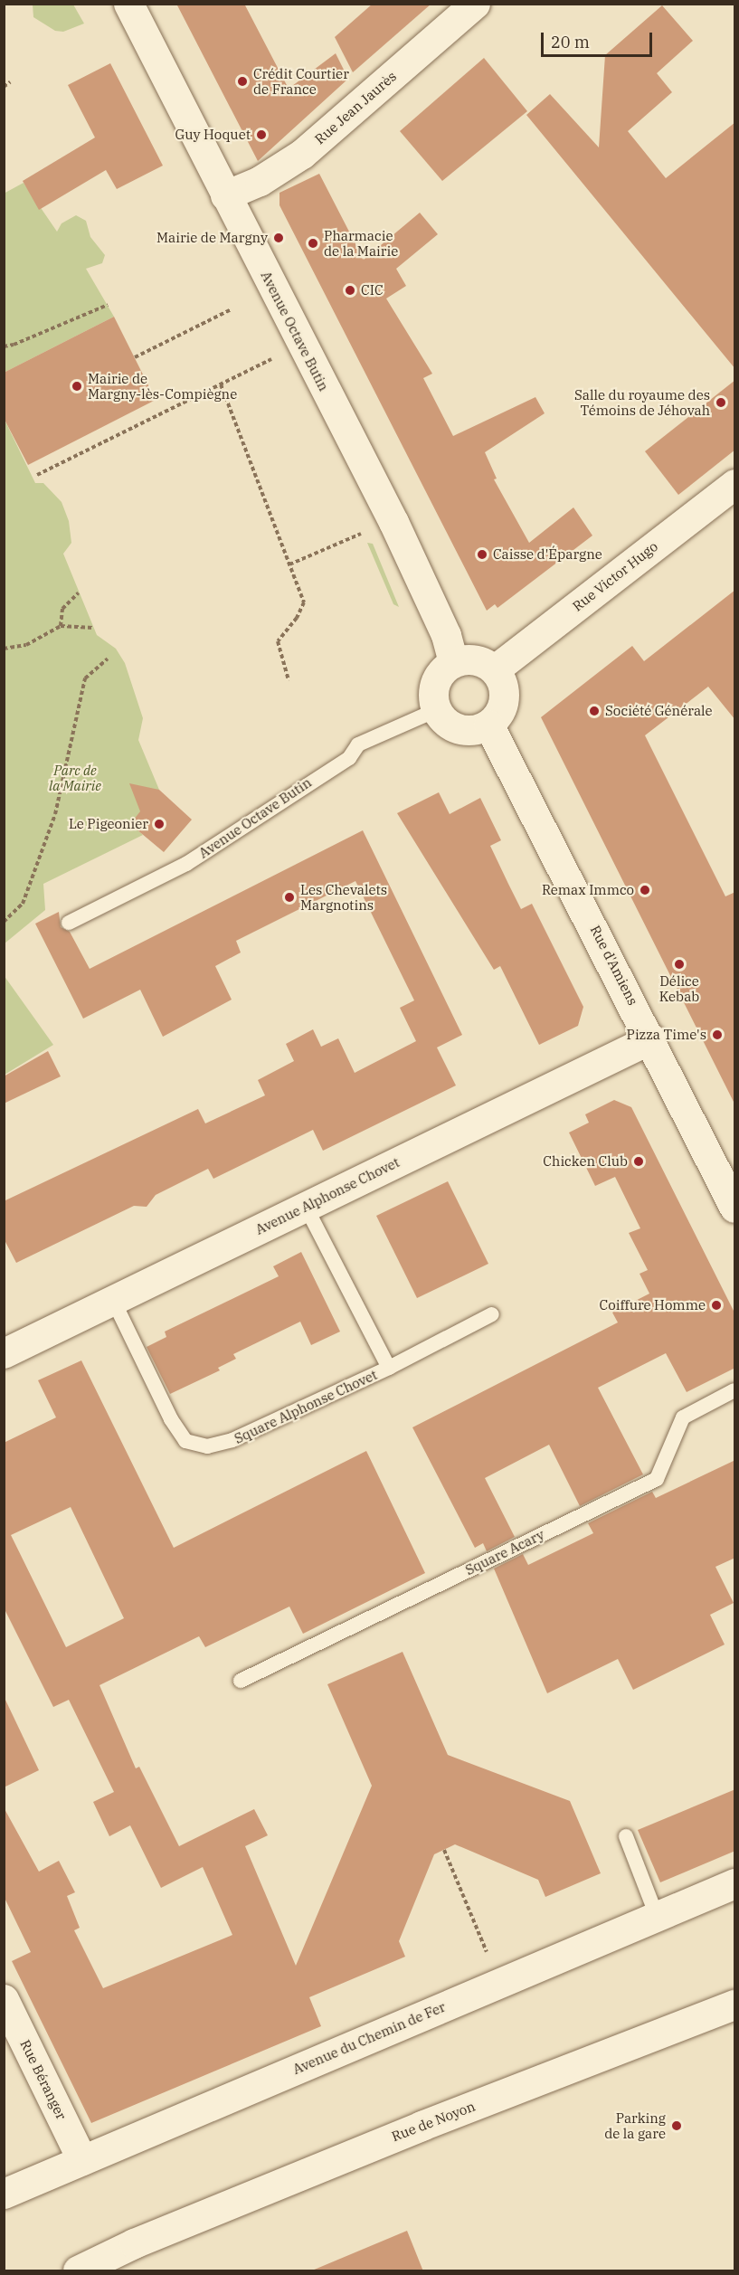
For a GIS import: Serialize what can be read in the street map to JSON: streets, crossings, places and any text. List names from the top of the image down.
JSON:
{
  "streets": {
    "street": [
      "Rue Jean Jaurès",
      "Avenue Octave Butin",
      "Rue Victor Hugo",
      "Rue d'Amiens",
      "Avenue Alphonse Chovet",
      "Avenue du Chemin de Fer",
      "Rue Béranger",
      "Rue de Noyon"
    ],
    "lane": ["Square Alphonse Chovet", "Square Acary"]
  },
  "crossings": [
    ["Rue Jean Jaurès", "Avenue Octave Butin"],
    ["Avenue Octave Butin", "Rue Victor Hugo"],
    ["Avenue Octave Butin", "Rue d'Amiens"],
    ["Rue Victor Hugo", "Rue d'Amiens"],
    ["Rue d'Amiens", "Avenue Alphonse Chovet"],
    ["Avenue Alphonse Chovet", "Square Alphonse Chovet"],
    ["Avenue du Chemin de Fer", "Rue Béranger"]
  ],
  "parks": ["Parc de la Mairie"],
  "places": [
    "Crédit Courtier de France",
    "Guy Hoquet",
    "Mairie de Margny",
    "Pharmacie de la Mairie",
    "CIC",
    "Mairie de Margny-lès-Compiègne",
    "Salle du royaume des Témoins de Jéhovah",
    "Caisse d'Épargne",
    "Société Générale",
    "Le Pigeonier",
    "Remax Immco",
    "Les Chevalets Margnotins",
    "Délice Kebab",
    "Pizza Time's",
    "Chicken Club",
    "Coiffure Homme",
    "Parking de la gare"
  ],
  "scale_bar": "20 m"
}
